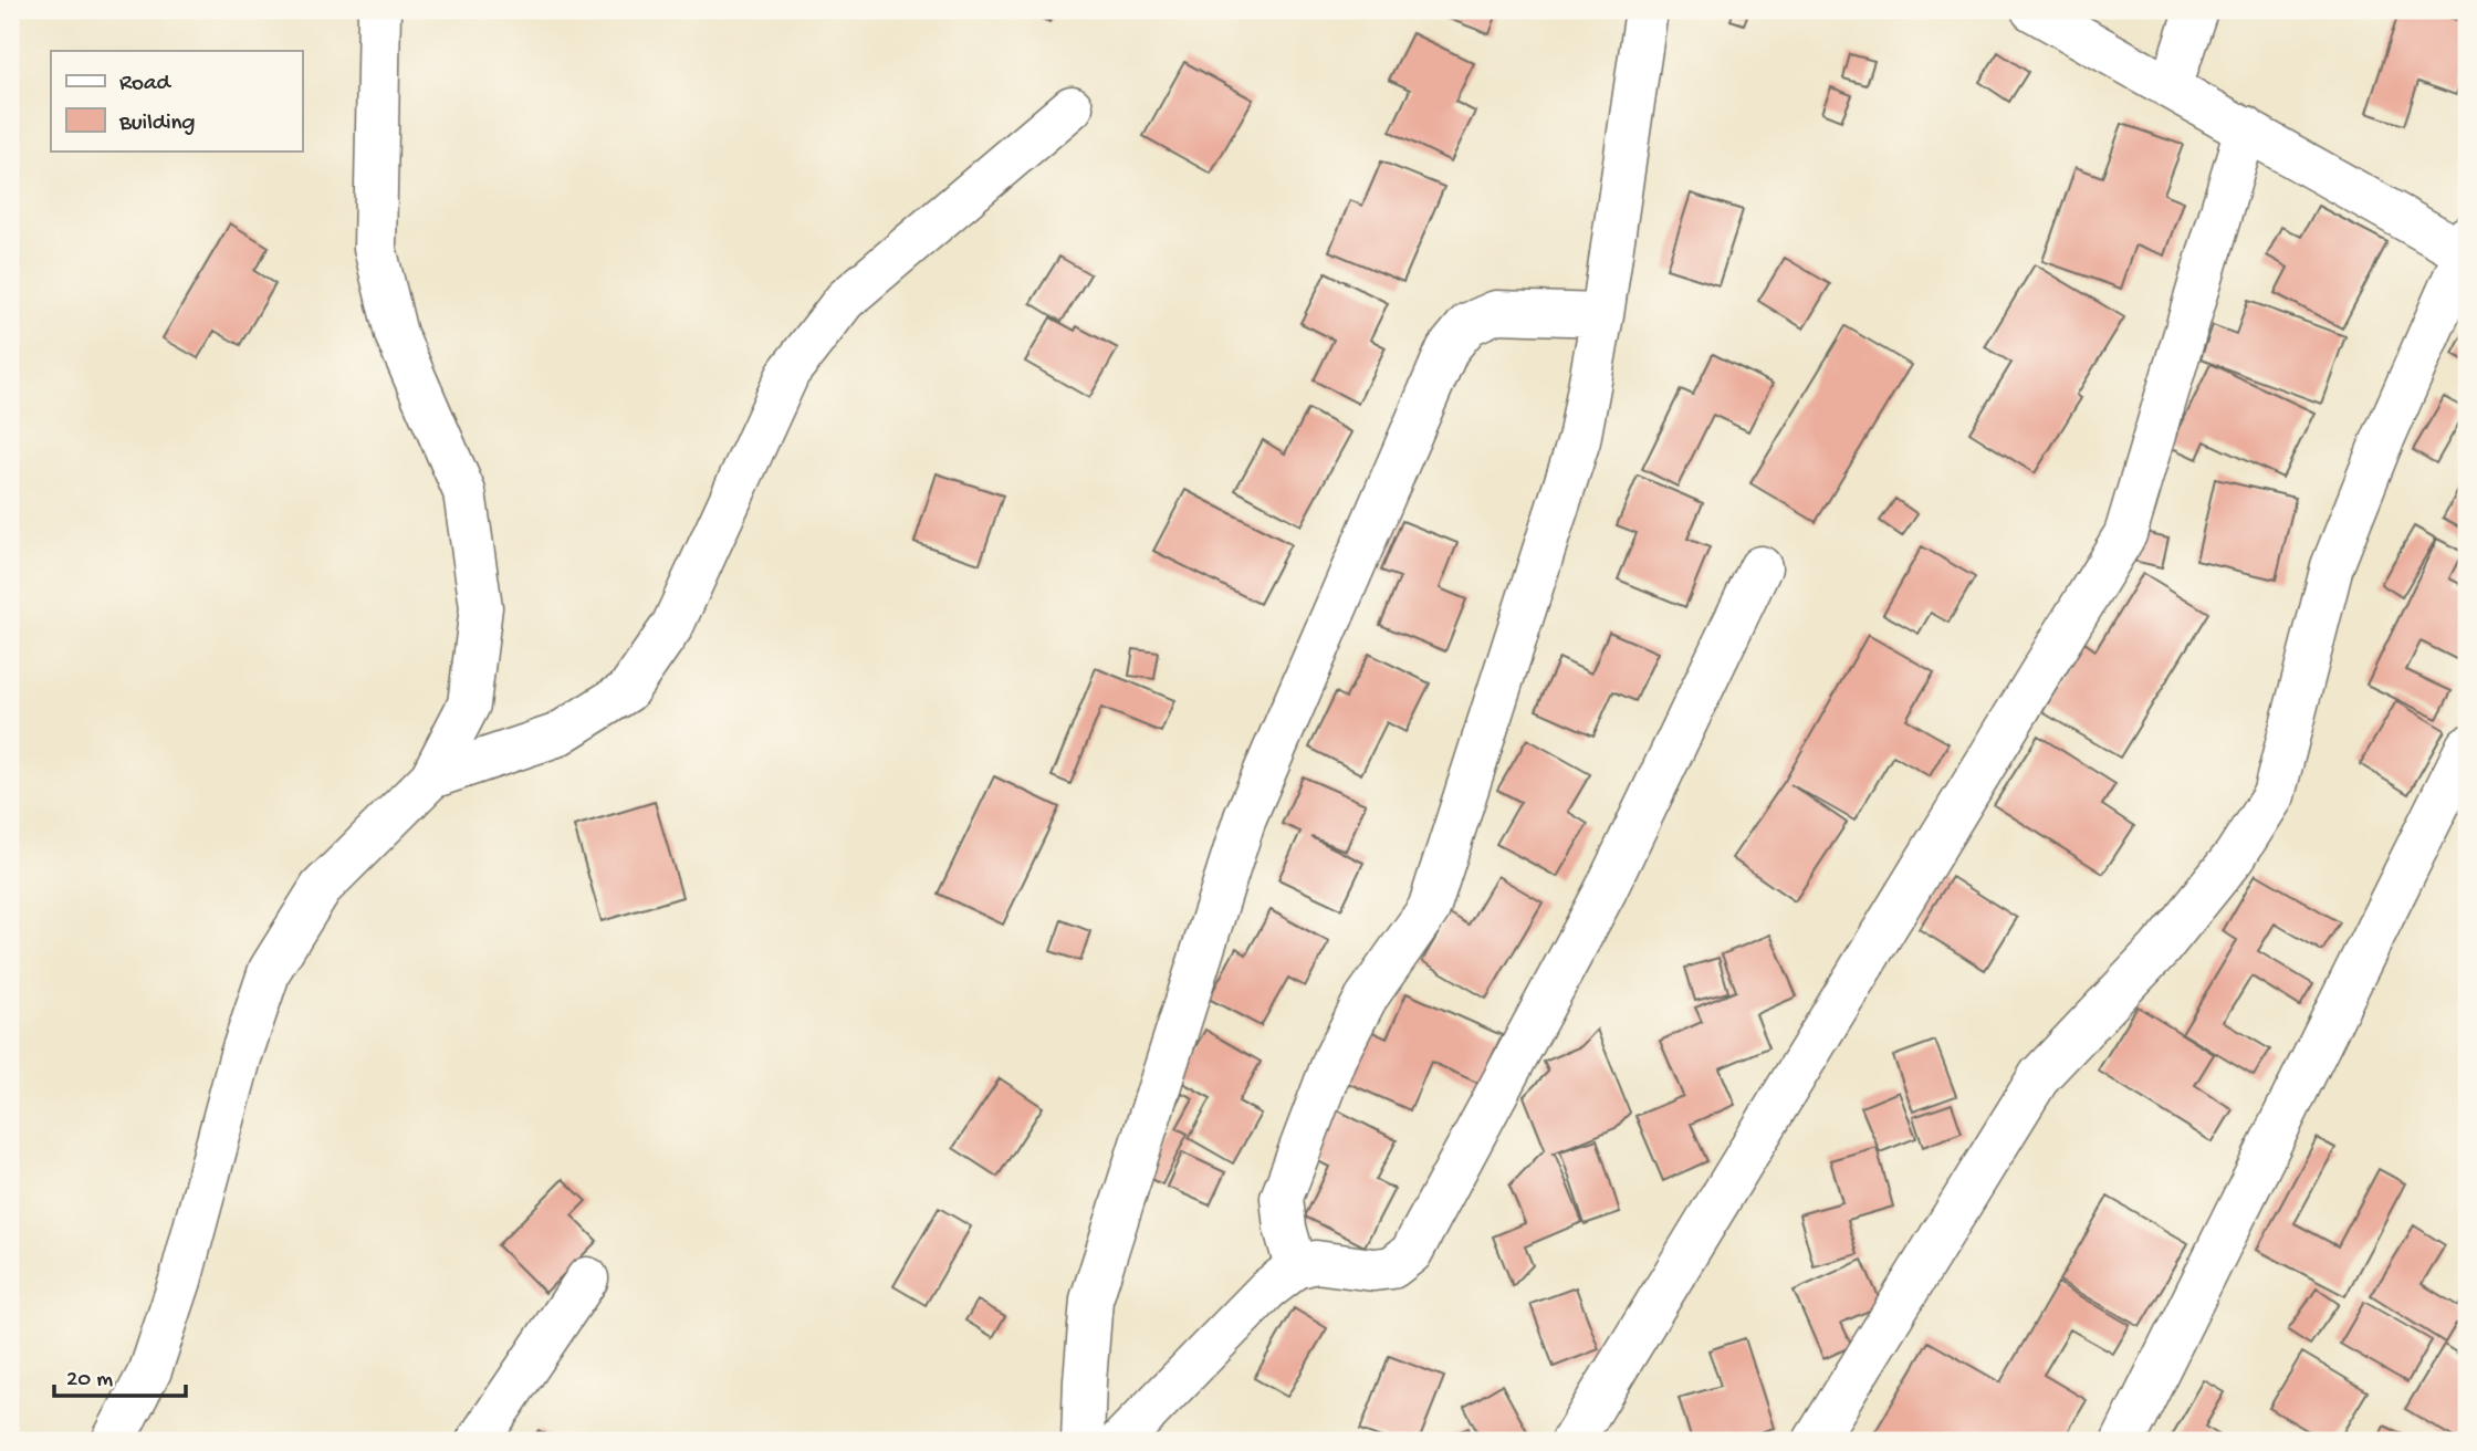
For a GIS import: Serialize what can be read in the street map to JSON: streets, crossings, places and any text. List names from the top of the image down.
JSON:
{
  "legend": ["Road", "Building"],
  "scale_bar": "20 m"
}
